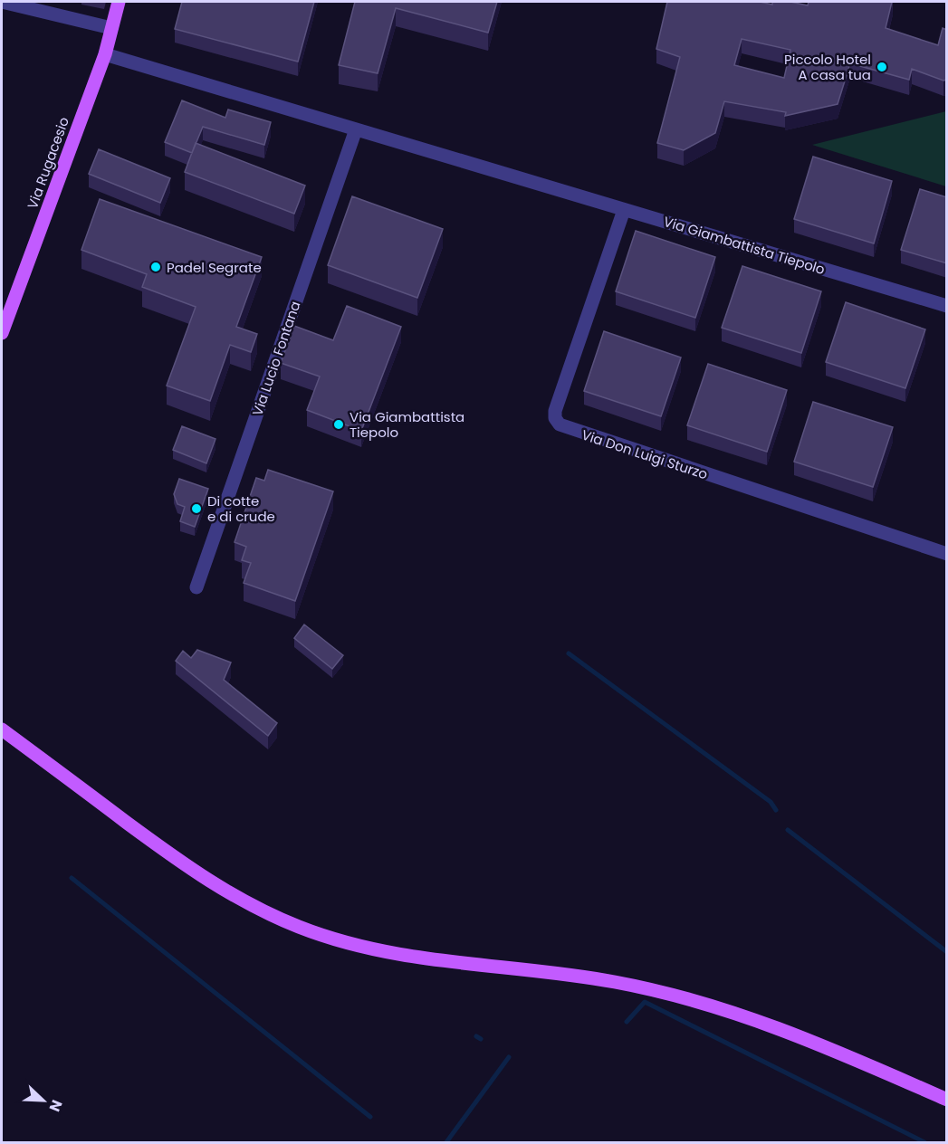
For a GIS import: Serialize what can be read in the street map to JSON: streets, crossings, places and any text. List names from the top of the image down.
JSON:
{
  "streets": {
    "main road": ["Via Rugacesio"],
    "street": ["Via Giambattista Tiepolo", "Via Lucio Fontana", "Via Don Luigi Sturzo"]
  },
  "crossings": [
    ["Via Rugacesio", "Via Giambattista Tiepolo"],
    ["Via Giambattista Tiepolo", "Via Lucio Fontana"],
    ["Via Giambattista Tiepolo", "Via Don Luigi Sturzo"]
  ],
  "places": [
    "Piccolo Hotel A casa tua",
    "Padel Segrate",
    "Via Giambattista Tiepolo",
    "Di cotte e di crude"
  ],
  "north": "bottom right"
}
